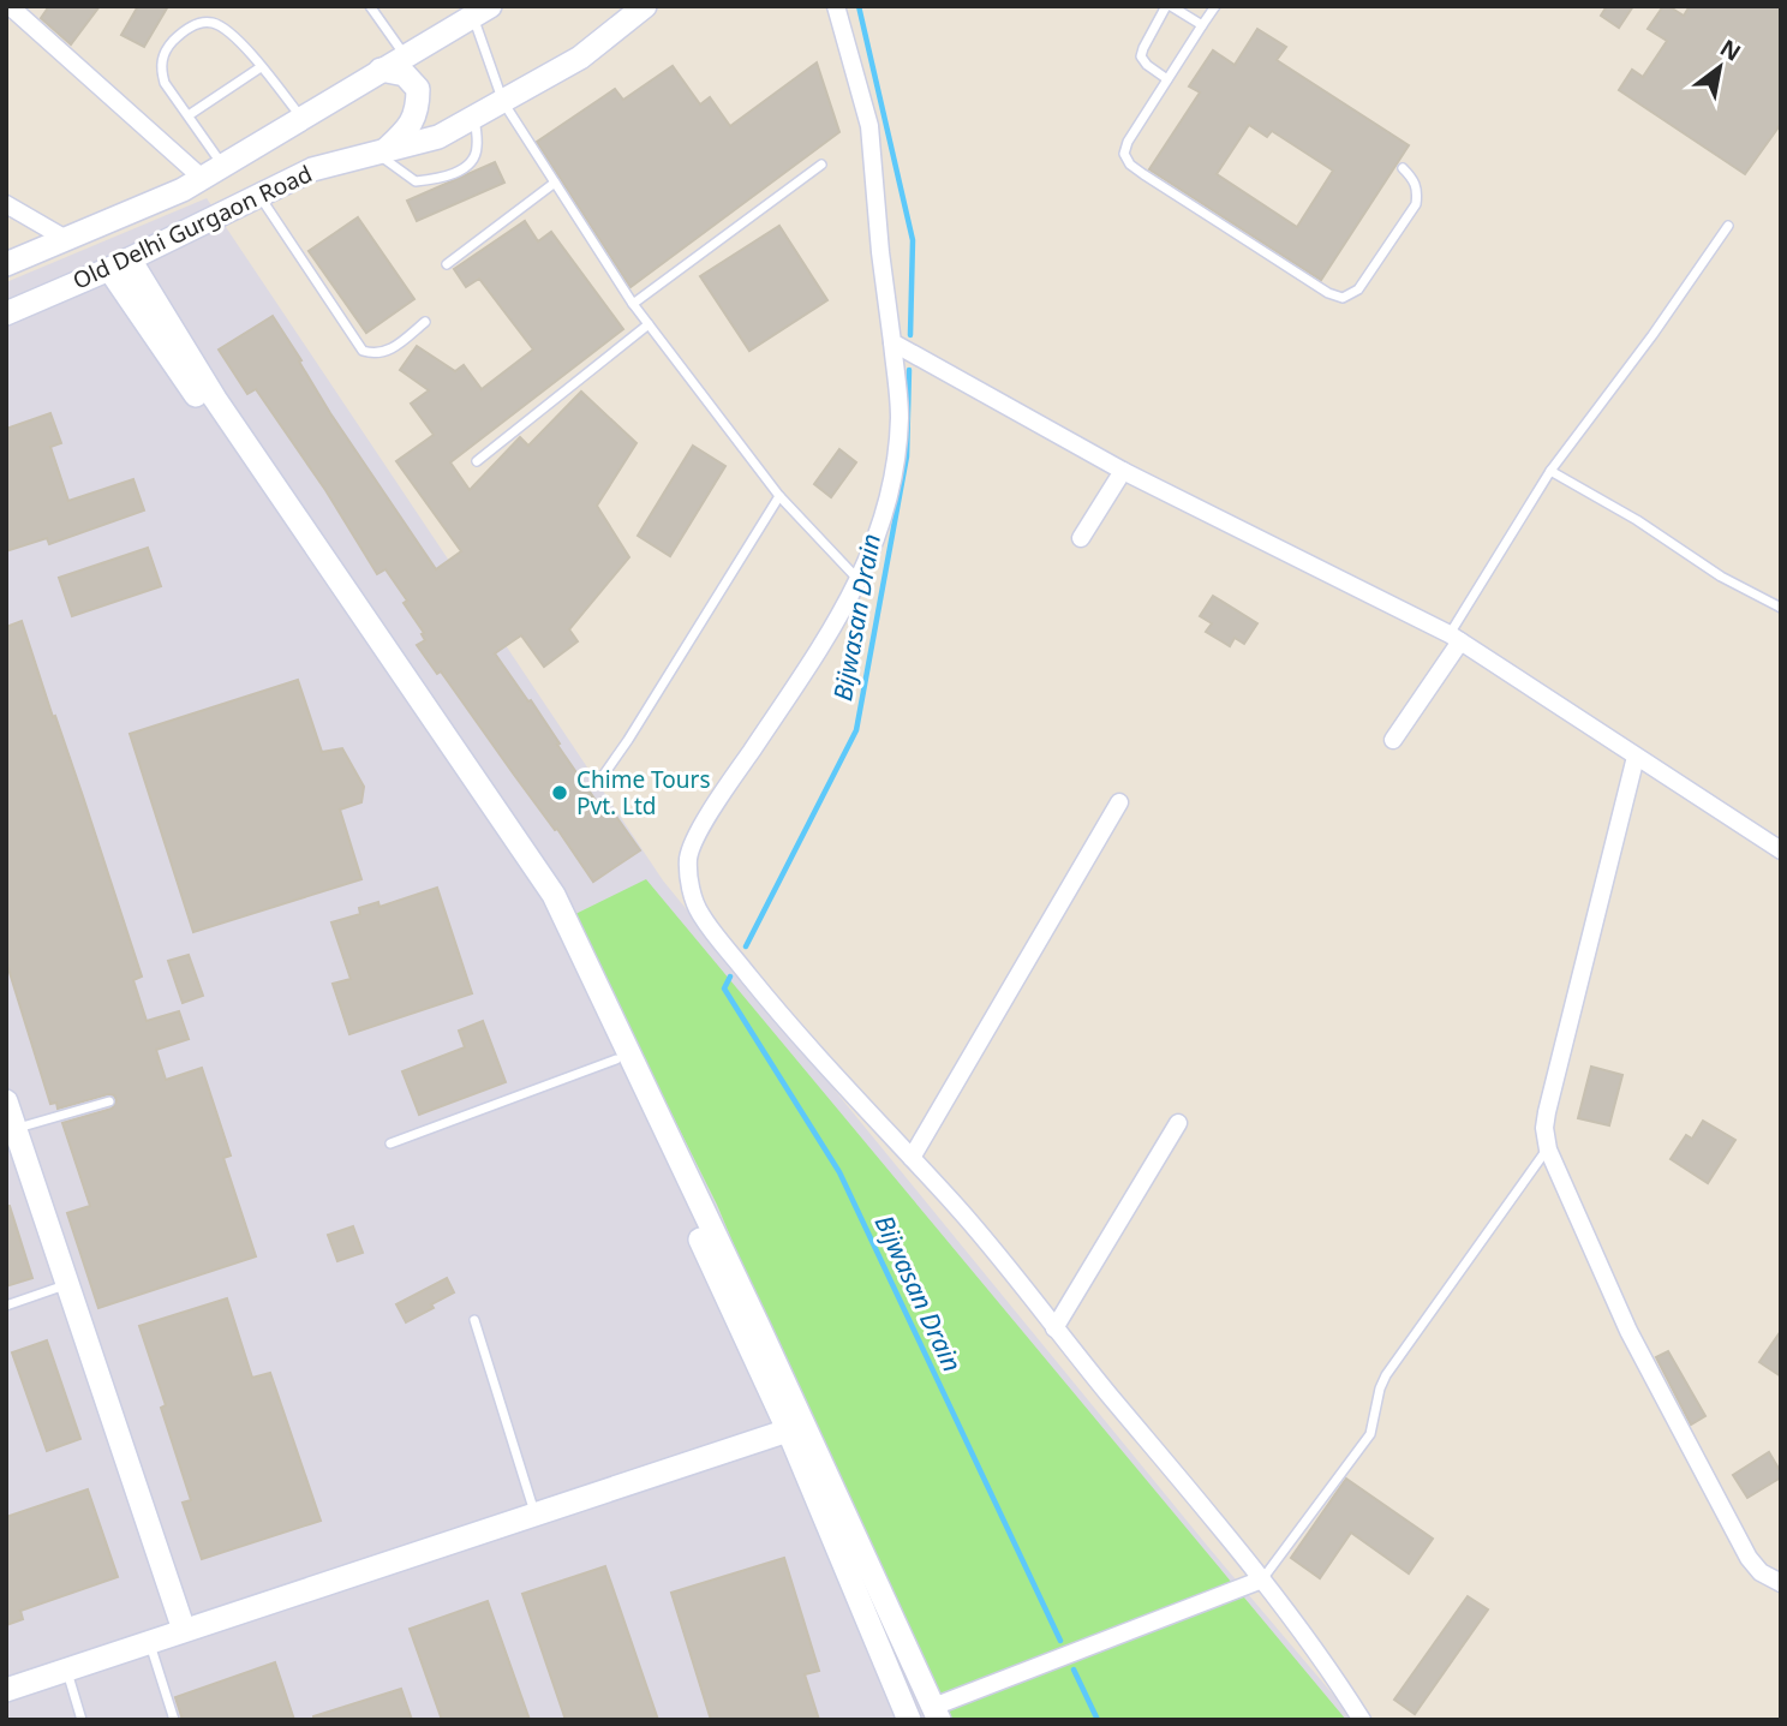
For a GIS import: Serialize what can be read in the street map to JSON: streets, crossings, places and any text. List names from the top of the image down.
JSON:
{
  "streets": {
    "street": ["Old Delhi Gurgaon Road"]
  },
  "water": ["Bijwasan Drain"],
  "places": ["Chime Tours Pvt. Ltd"],
  "north": "top right"
}
